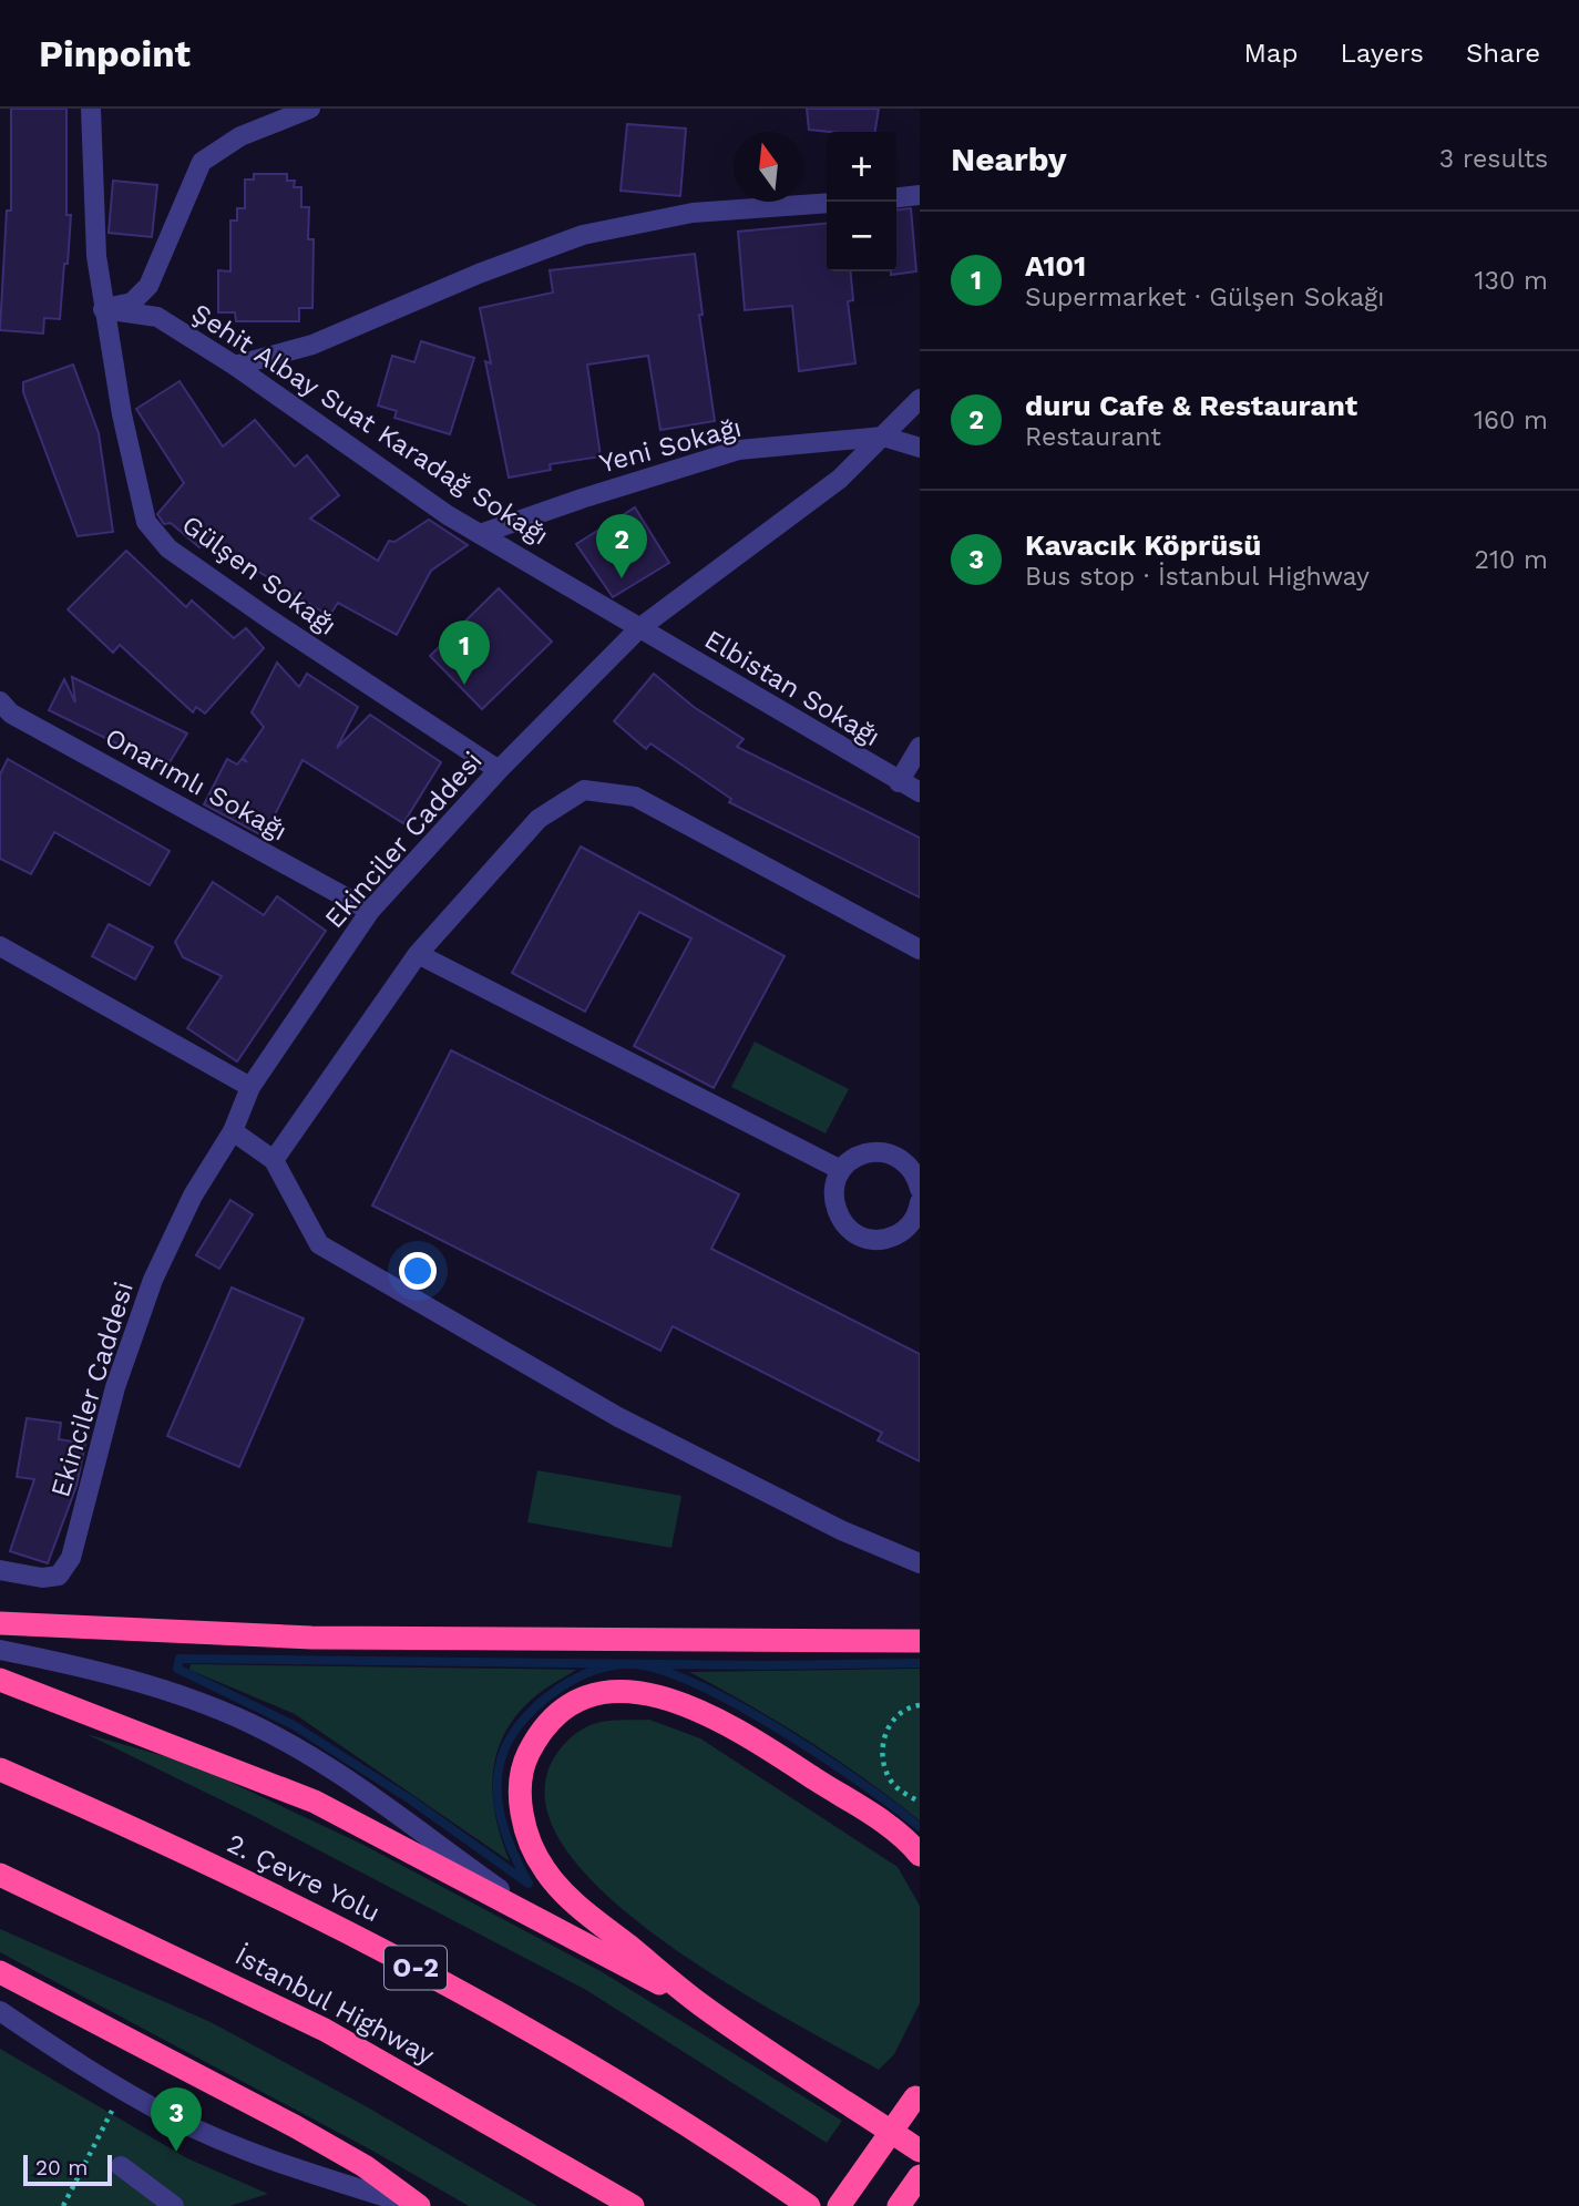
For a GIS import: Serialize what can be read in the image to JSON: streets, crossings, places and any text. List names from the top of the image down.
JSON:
{
  "streets": {
    "highway": ["2. Çevre Yolu", "O-2", "İstanbul Highway"],
    "street": [
      "Şehit Albay Suat Karadağ Sokağı",
      "Yeni Sokağı",
      "Gülşen Sokağı",
      "Elbistan Sokağı",
      "Onarımlı Sokağı",
      "Ekinciler Caddesi"
    ]
  },
  "crossings": [
    ["Şehit Albay Suat Karadağ Sokağı", "Yeni Sokağı"],
    ["Şehit Albay Suat Karadağ Sokağı", "Gülşen Sokağı"],
    ["Şehit Albay Suat Karadağ Sokağı", "Elbistan Sokağı"],
    ["Şehit Albay Suat Karadağ Sokağı", "Ekinciler Caddesi"],
    ["Yeni Sokağı", "Ekinciler Caddesi"],
    ["Gülşen Sokağı", "Ekinciler Caddesi"],
    ["Elbistan Sokağı", "Ekinciler Caddesi"],
    ["Onarımlı Sokağı", "Ekinciler Caddesi"]
  ],
  "scale_bar": "20 m",
  "north": "top",
  "page": {
    "header": "Pinpoint",
    "nav": ["Map", "Layers", "Share"],
    "heading": ["Nearby", "3 results"],
    "map_buttons": ["+", "−"],
    "list": [
      {
        "mark": "1",
        "name": "A101",
        "note": "Supermarket · Gülşen Sokağı",
        "value": "130 m"
      },
      {
        "mark": "2",
        "name": "duru Cafe & Restaurant",
        "note": "Restaurant",
        "value": "160 m"
      },
      {
        "mark": "3",
        "name": "Kavacık Köprüsü",
        "note": "Bus stop · İstanbul Highway",
        "value": "210 m"
      }
    ],
    "pins": ["2", "1", "3"],
    "scale": "20 m"
  }
}
